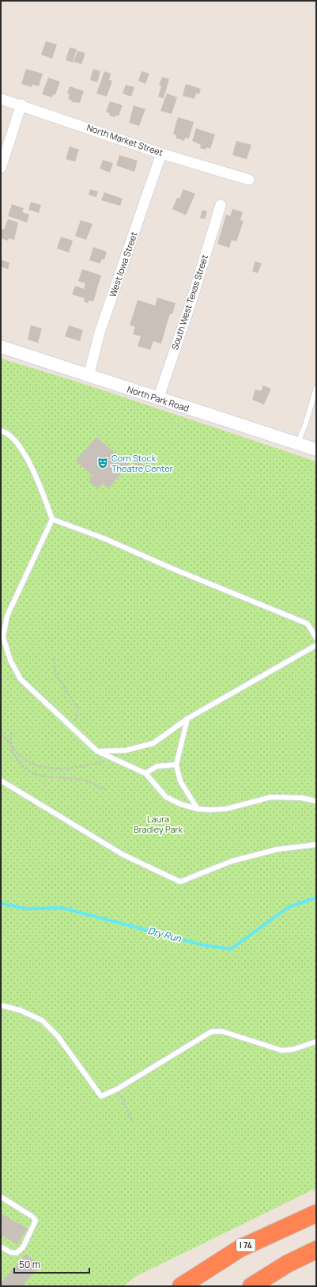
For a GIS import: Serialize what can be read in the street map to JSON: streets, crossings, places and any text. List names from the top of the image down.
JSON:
{
  "streets": {
    "highway": ["I 74"],
    "street": [
      "North Market Street",
      "West Iowa Street",
      "South West Texas Street",
      "North Park Road"
    ]
  },
  "crossings": [
    ["North Market Street", "West Iowa Street"],
    ["West Iowa Street", "North Park Road"],
    ["South West Texas Street", "North Park Road"]
  ],
  "water": ["Dry Run"],
  "parks": ["Laura Bradley Park"],
  "places": {
    "theatre": ["Corn Stock Theatre Center"]
  },
  "scale_bar": "50 m"
}
